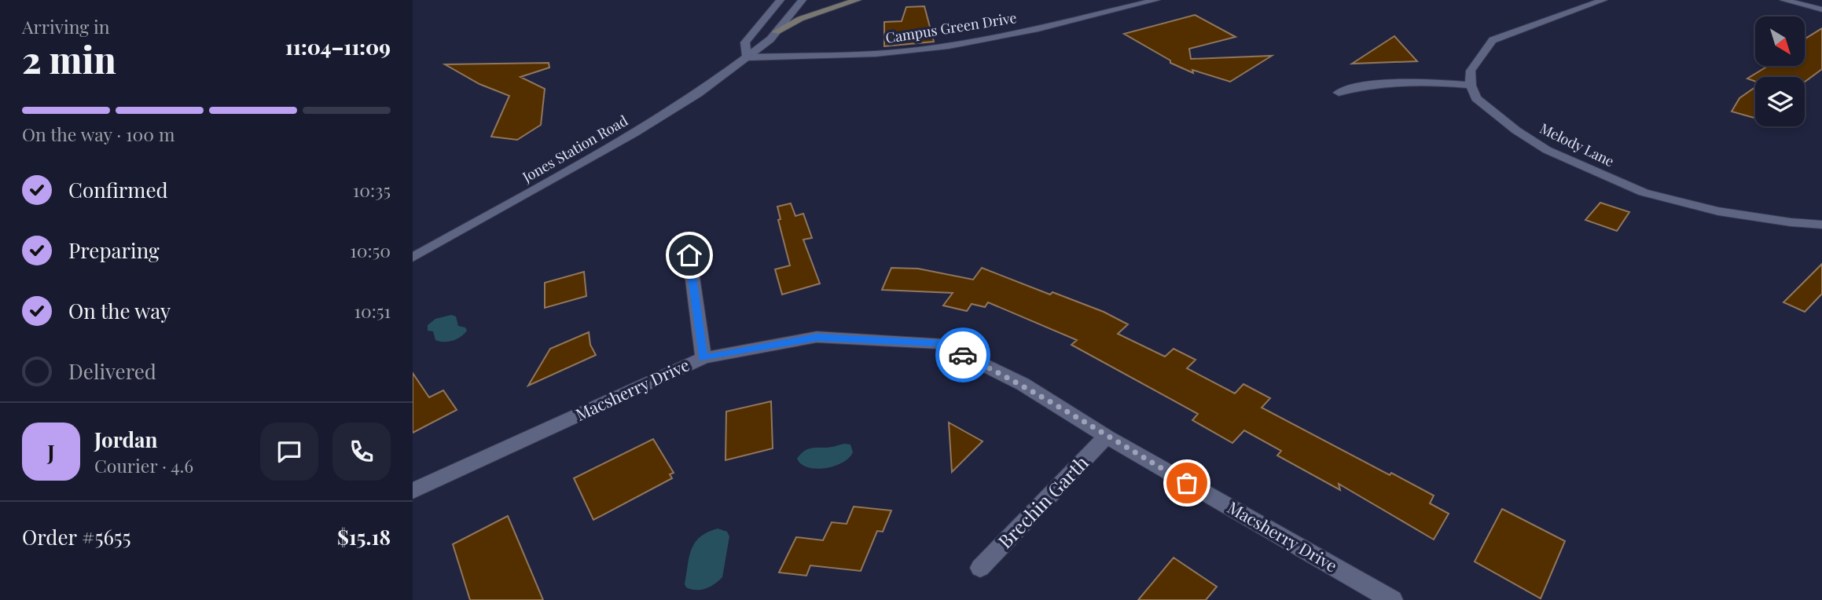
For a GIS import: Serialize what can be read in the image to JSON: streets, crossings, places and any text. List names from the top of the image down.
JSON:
{
  "streets": {
    "street": [
      "Campus Green Drive",
      "Melody Lane",
      "Jones Station Road",
      "Macsherry Drive",
      "Brechin Garth"
    ]
  },
  "crossings": [
    ["Campus Green Drive", "Jones Station Road"],
    ["Macsherry Drive", "Brechin Garth"]
  ],
  "north": "bottom right",
  "page": {
    "heading": ["2 min", "Arriving in", "11:04–11:09"],
    "panel": [
      "Jordan",
      "Courier · 4.6",
      "Order #5655",
      "$15.18"
    ],
    "bar": "On the way · 100 m",
    "list": [
      ["Confirmed", "10:35"],
      ["Preparing", "10:50"],
      ["On the way", "10:51"],
      "Delivered"
    ],
    "round": "J"
  }
}
